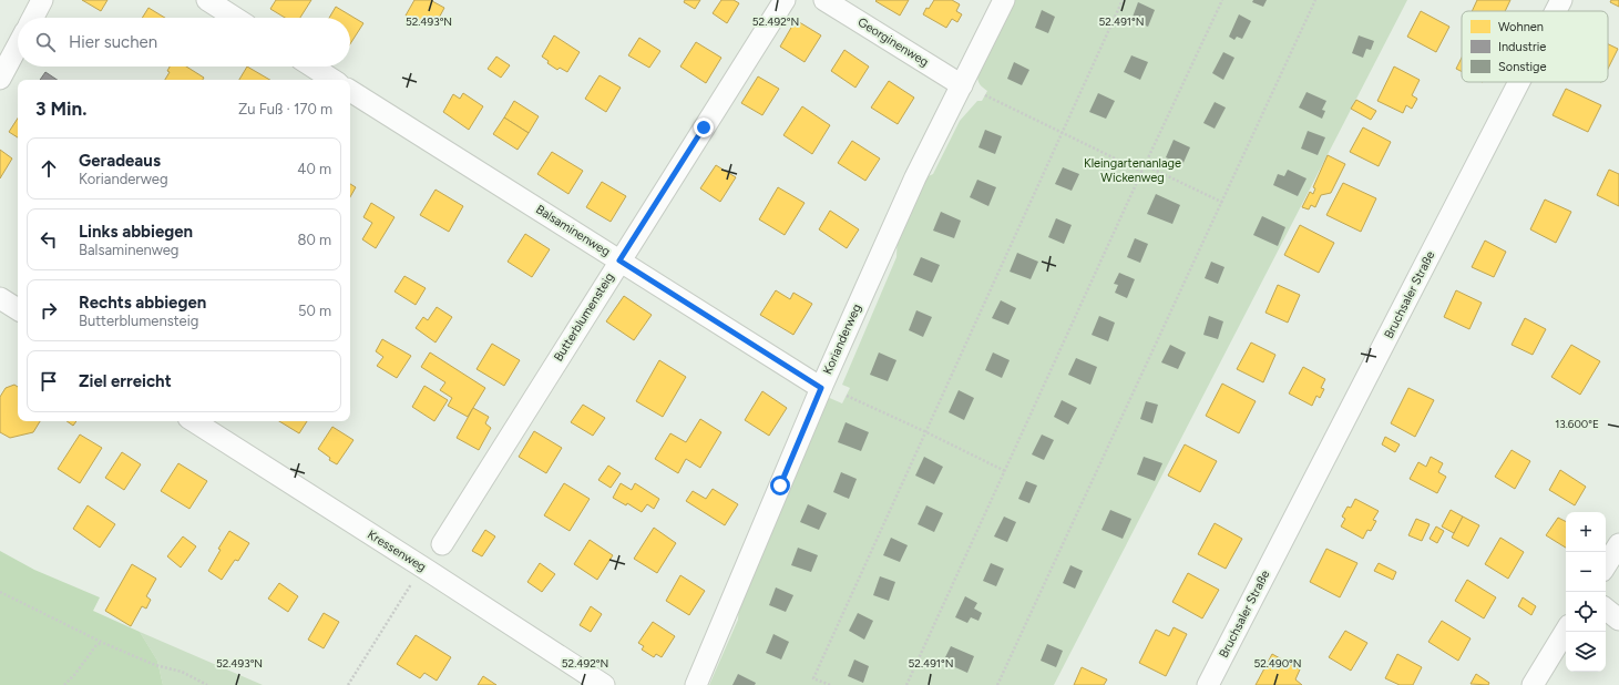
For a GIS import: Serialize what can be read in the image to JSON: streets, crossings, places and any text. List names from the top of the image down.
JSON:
{
  "streets": {
    "street": [
      "Georginenweg",
      "Balsaminenweg",
      "Bruchsaler Straße",
      "Butterblumensteig",
      "Korianderweg",
      "Kressenweg"
    ]
  },
  "crossings": [
    ["Georginenweg", "Korianderweg"],
    ["Balsaminenweg", "Butterblumensteig"],
    ["Balsaminenweg", "Korianderweg"]
  ],
  "parks": ["Kleingartenanlage Wickenweg"],
  "legend": ["Wohnen", "Industrie", "Sonstige"],
  "page": {
    "search": "Hier suchen",
    "heading": ["3 Min.", "Zu Fuß · 170 m"],
    "list": [
      ["Geradeaus", "Korianderweg", "40 m"],
      ["Links abbiegen", "Balsaminenweg", "80 m"],
      ["Rechts abbiegen", "Butterblumensteig", "50 m"],
      "Ziel erreicht"
    ],
    "map_buttons": ["+", "−"]
  },
  "coordinates": [
    "52.493°N",
    "52.492°N",
    "52.491°N",
    "13.600°E",
    "52.490°N"
  ]
}
